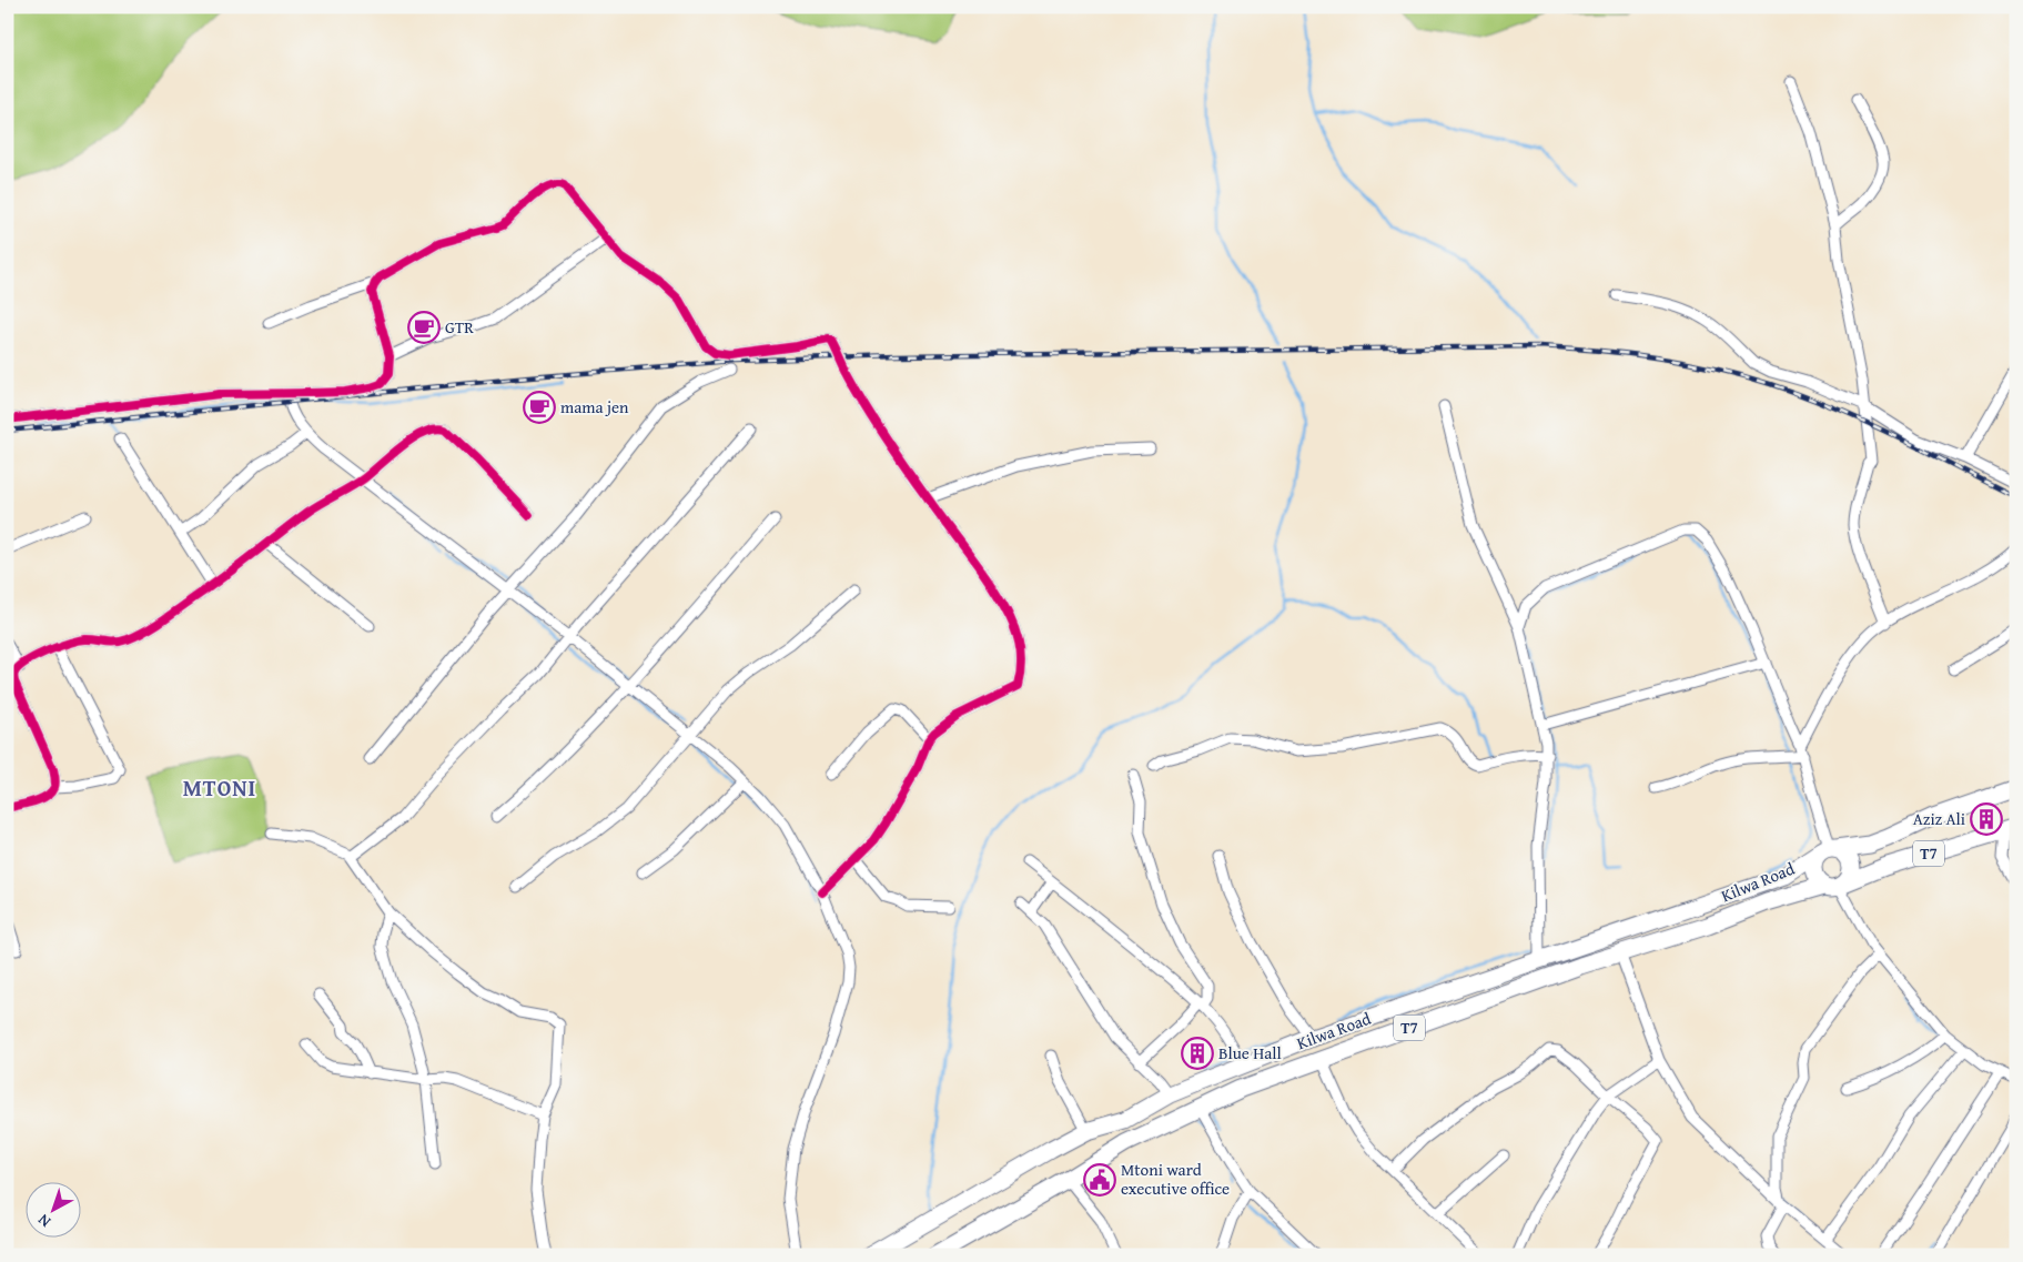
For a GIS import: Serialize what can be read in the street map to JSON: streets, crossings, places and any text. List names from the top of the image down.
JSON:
{
  "streets": {
    "highway": ["T7", "Kilwa Road"]
  },
  "districts": ["MTONI"],
  "places": {
    "cafe": ["GTR", "mama jen"],
    "building": ["Aziz Ali", "Blue Hall"],
    "public building": ["Mtoni ward executive office"]
  },
  "north": "bottom left"
}
